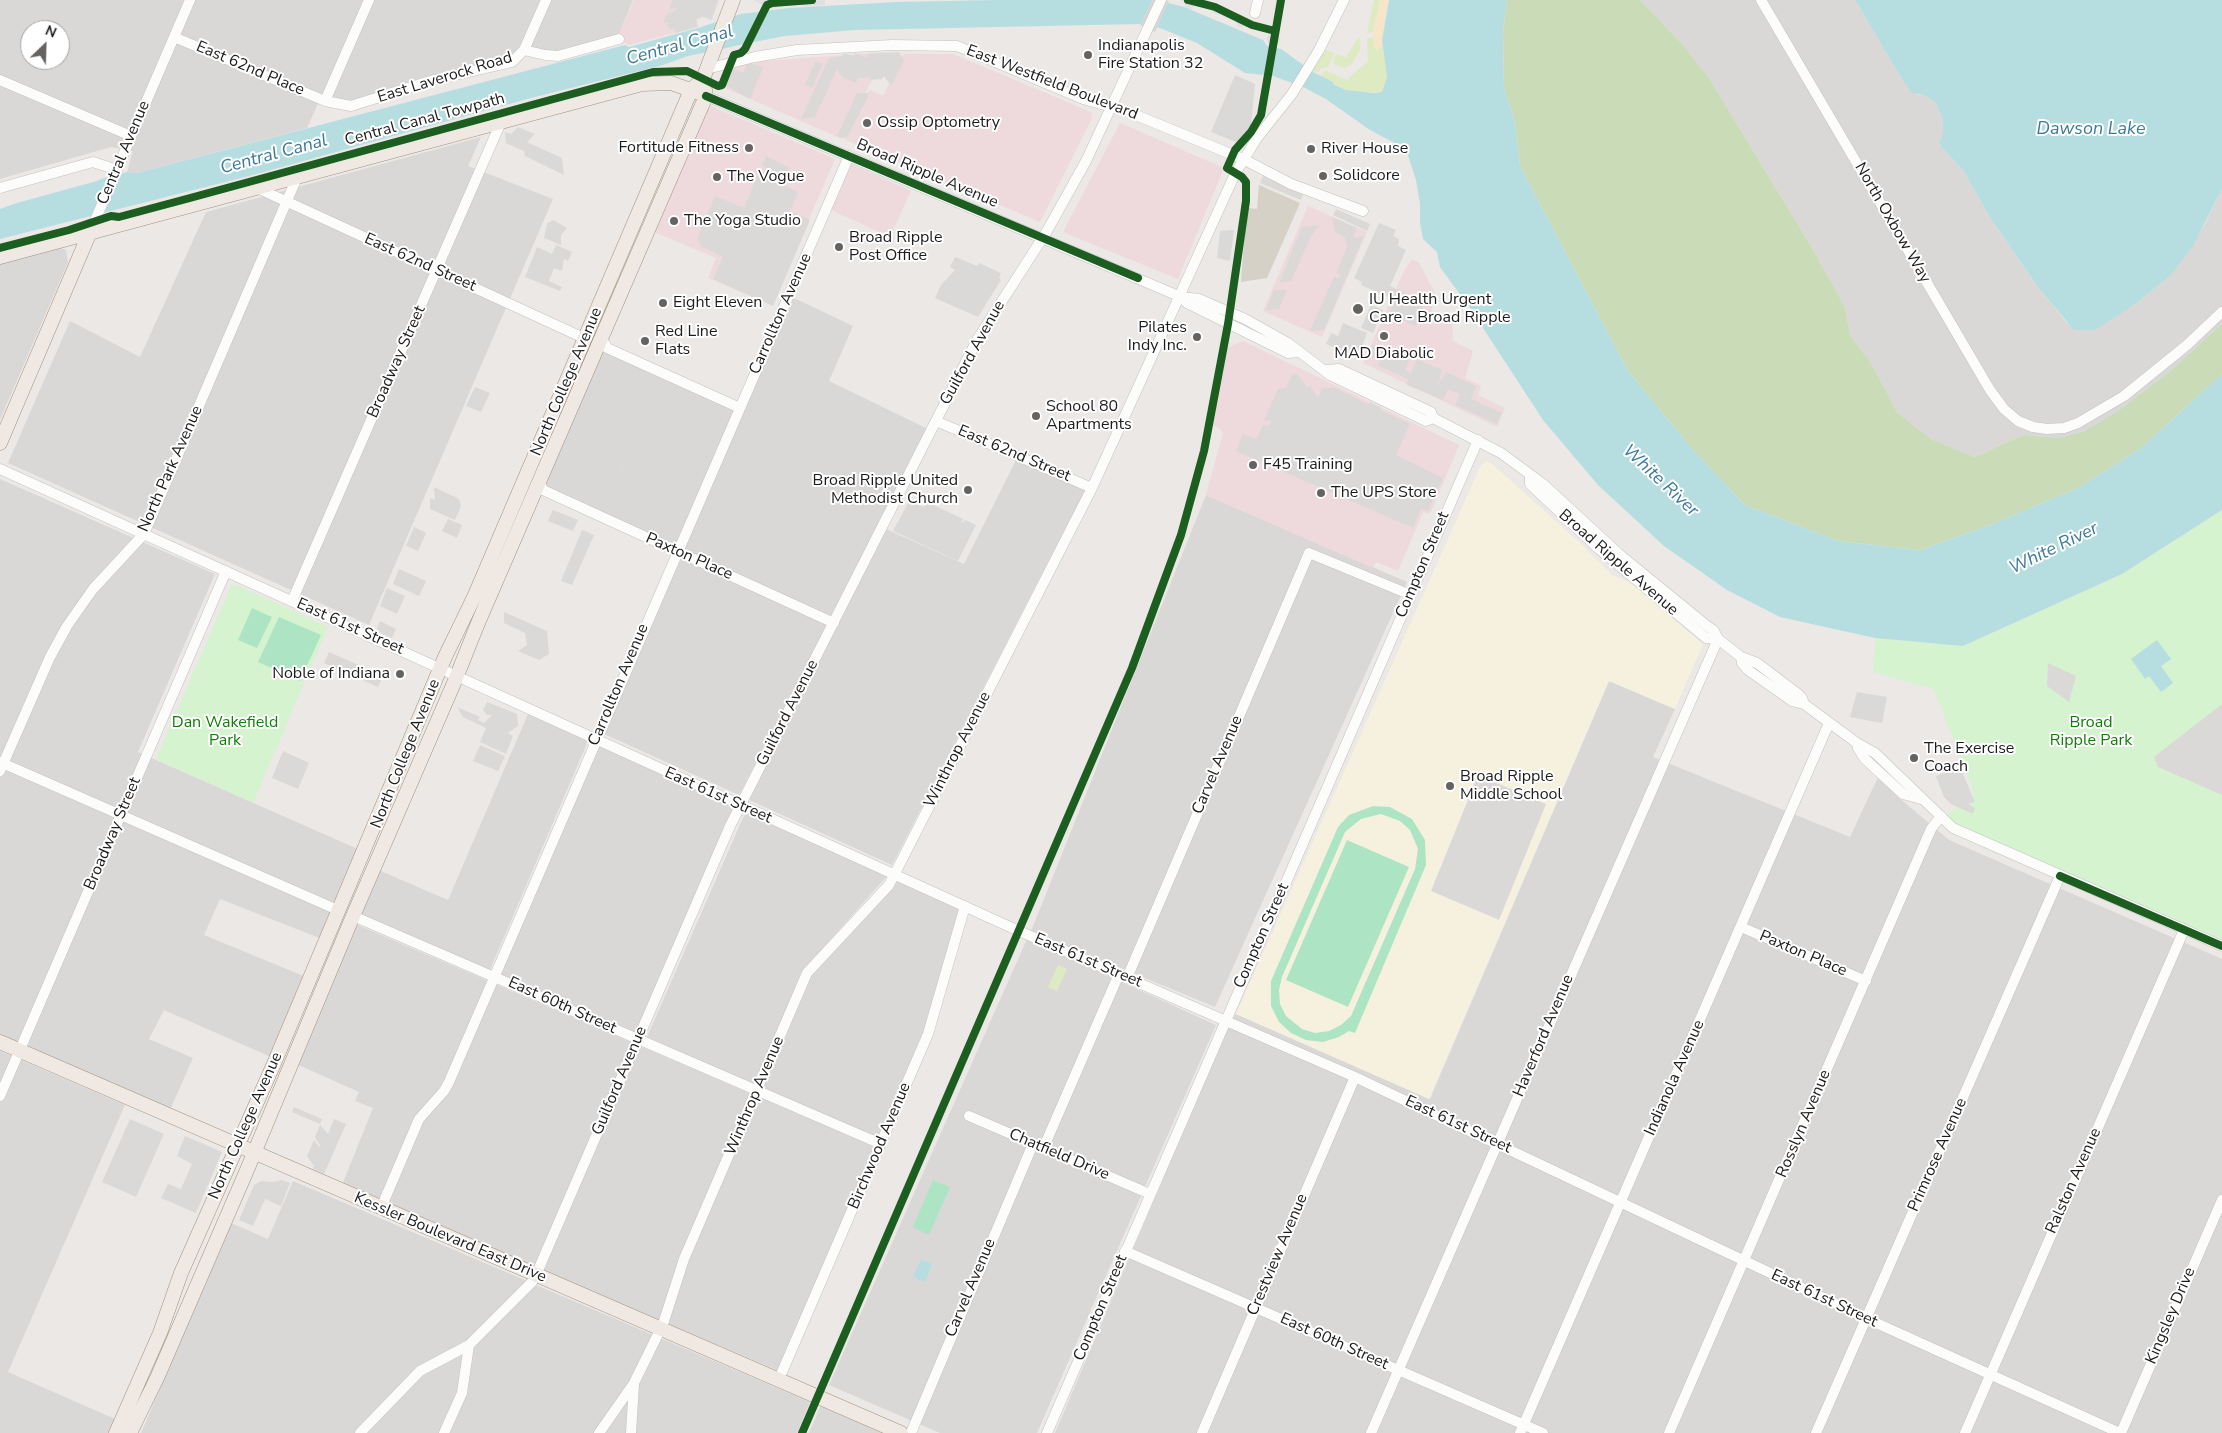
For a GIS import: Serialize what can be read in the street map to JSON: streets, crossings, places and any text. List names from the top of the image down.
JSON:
{
  "streets": {
    "main road": ["Central Avenue", "North College Avenue", "Kessler Boulevard East Drive"],
    "street": [
      "East 62nd Place",
      "East Laverock Road",
      "East Westfield Boulevard",
      "Broad Ripple Avenue",
      "North Oxbow Way",
      "East 62nd Street",
      "Carrollton Avenue",
      "Guilford Avenue",
      "Broadway Street",
      "North Park Avenue",
      "Paxton Place",
      "Compton Street",
      "East 61st Street",
      "Winthrop Avenue",
      "Carvel Avenue",
      "East 60th Street",
      "Haverford Avenue",
      "Indianola Avenue",
      "Rosslyn Avenue",
      "Birchwood Avenue",
      "Chatfield Drive",
      "Primrose Avenue",
      "Ralston Avenue",
      "Crestview Avenue",
      "Kingsley Drive"
    ],
    "cycle path": ["Central Canal Towpath"]
  },
  "crossings": [
    ["East 62nd Place", "East Laverock Road"],
    ["East 62nd Place", "Central Avenue"],
    ["East Westfield Boulevard", "Guilford Avenue"],
    ["East Westfield Boulevard", "North College Avenue"],
    ["East Westfield Boulevard", "Winthrop Avenue"],
    ["Broad Ripple Avenue", "Carrollton Avenue"],
    ["Broad Ripple Avenue", "Guilford Avenue"],
    ["Broad Ripple Avenue", "North College Avenue"],
    ["Broad Ripple Avenue", "Compton Street"],
    ["Broad Ripple Avenue", "Winthrop Avenue"],
    ["Broad Ripple Avenue", "Haverford Avenue"],
    ["Broad Ripple Avenue", "Indianola Avenue"],
    ["Broad Ripple Avenue", "Rosslyn Avenue"],
    ["Broad Ripple Avenue", "Primrose Avenue"],
    ["Broad Ripple Avenue", "Ralston Avenue"],
    ["East 62nd Street", "Guilford Avenue"],
    ["East 62nd Street", "Broadway Street"],
    ["East 62nd Street", "North College Avenue"],
    ["East 62nd Street", "North Park Avenue"],
    ["East 62nd Street", "Winthrop Avenue"],
    ["Carrollton Avenue", "Paxton Place"],
    ["Carrollton Avenue", "East 61st Street"],
    ["Carrollton Avenue", "East 60th Street"],
    ["Carrollton Avenue", "Kessler Boulevard East Drive"],
    ["Guilford Avenue", "Paxton Place"],
    ["Guilford Avenue", "East 61st Street"],
    ["Guilford Avenue", "East 60th Street"],
    ["Guilford Avenue", "Kessler Boulevard East Drive"],
    ["Broadway Street", "East 61st Street"],
    ["Broadway Street", "Kessler Boulevard East Drive"],
    ["North College Avenue", "Paxton Place"],
    ["North College Avenue", "East 61st Street"],
    ["North College Avenue", "East 60th Street"],
    ["North College Avenue", "Kessler Boulevard East Drive"],
    ["North Park Avenue", "East 61st Street"],
    ["Paxton Place", "Indianola Avenue"],
    ["Paxton Place", "Rosslyn Avenue"],
    ["Compton Street", "East 61st Street"],
    ["Compton Street", "Carvel Avenue"],
    ["Compton Street", "East 60th Street"],
    ["Compton Street", "Chatfield Drive"],
    ["East 61st Street", "Winthrop Avenue"],
    ["East 61st Street", "Carvel Avenue"],
    ["East 61st Street", "Haverford Avenue"],
    ["East 61st Street", "Indianola Avenue"],
    ["East 61st Street", "Rosslyn Avenue"],
    ["East 61st Street", "Birchwood Avenue"],
    ["East 61st Street", "Primrose Avenue"],
    ["East 61st Street", "Ralston Avenue"],
    ["East 61st Street", "Crestview Avenue"],
    ["East 61st Street", "Kingsley Drive"],
    ["Winthrop Avenue", "East 60th Street"],
    ["Winthrop Avenue", "Kessler Boulevard East Drive"],
    ["Carvel Avenue", "Chatfield Drive"],
    ["East 60th Street", "Haverford Avenue"],
    ["East 60th Street", "Indianola Avenue"],
    ["East 60th Street", "Birchwood Avenue"],
    ["East 60th Street", "Crestview Avenue"],
    ["Birchwood Avenue", "Kessler Boulevard East Drive"]
  ],
  "water": ["Central Canal", "Dawson Lake", "White River"],
  "parks": ["Dan Wakefield Park", "Broad Ripple Park"],
  "places": [
    "Indianapolis Fire Station 32",
    "Ossip Optometry",
    "Fortitude Fitness",
    "River House",
    "Solidcore",
    "The Vogue",
    "The Yoga Studio",
    "Broad Ripple Post Office",
    "Eight Eleven",
    "IU Health Urgent Care - Broad Ripple",
    "MAD Diabolic",
    "Pilates Indy Inc.",
    "Red Line Flats",
    "School 80 Apartments",
    "F45 Training",
    "Broad Ripple United Methodist Church",
    "The UPS Store",
    "Noble of Indiana",
    "The Exercise Coach",
    "Broad Ripple Middle School"
  ],
  "north": "top right"
}
